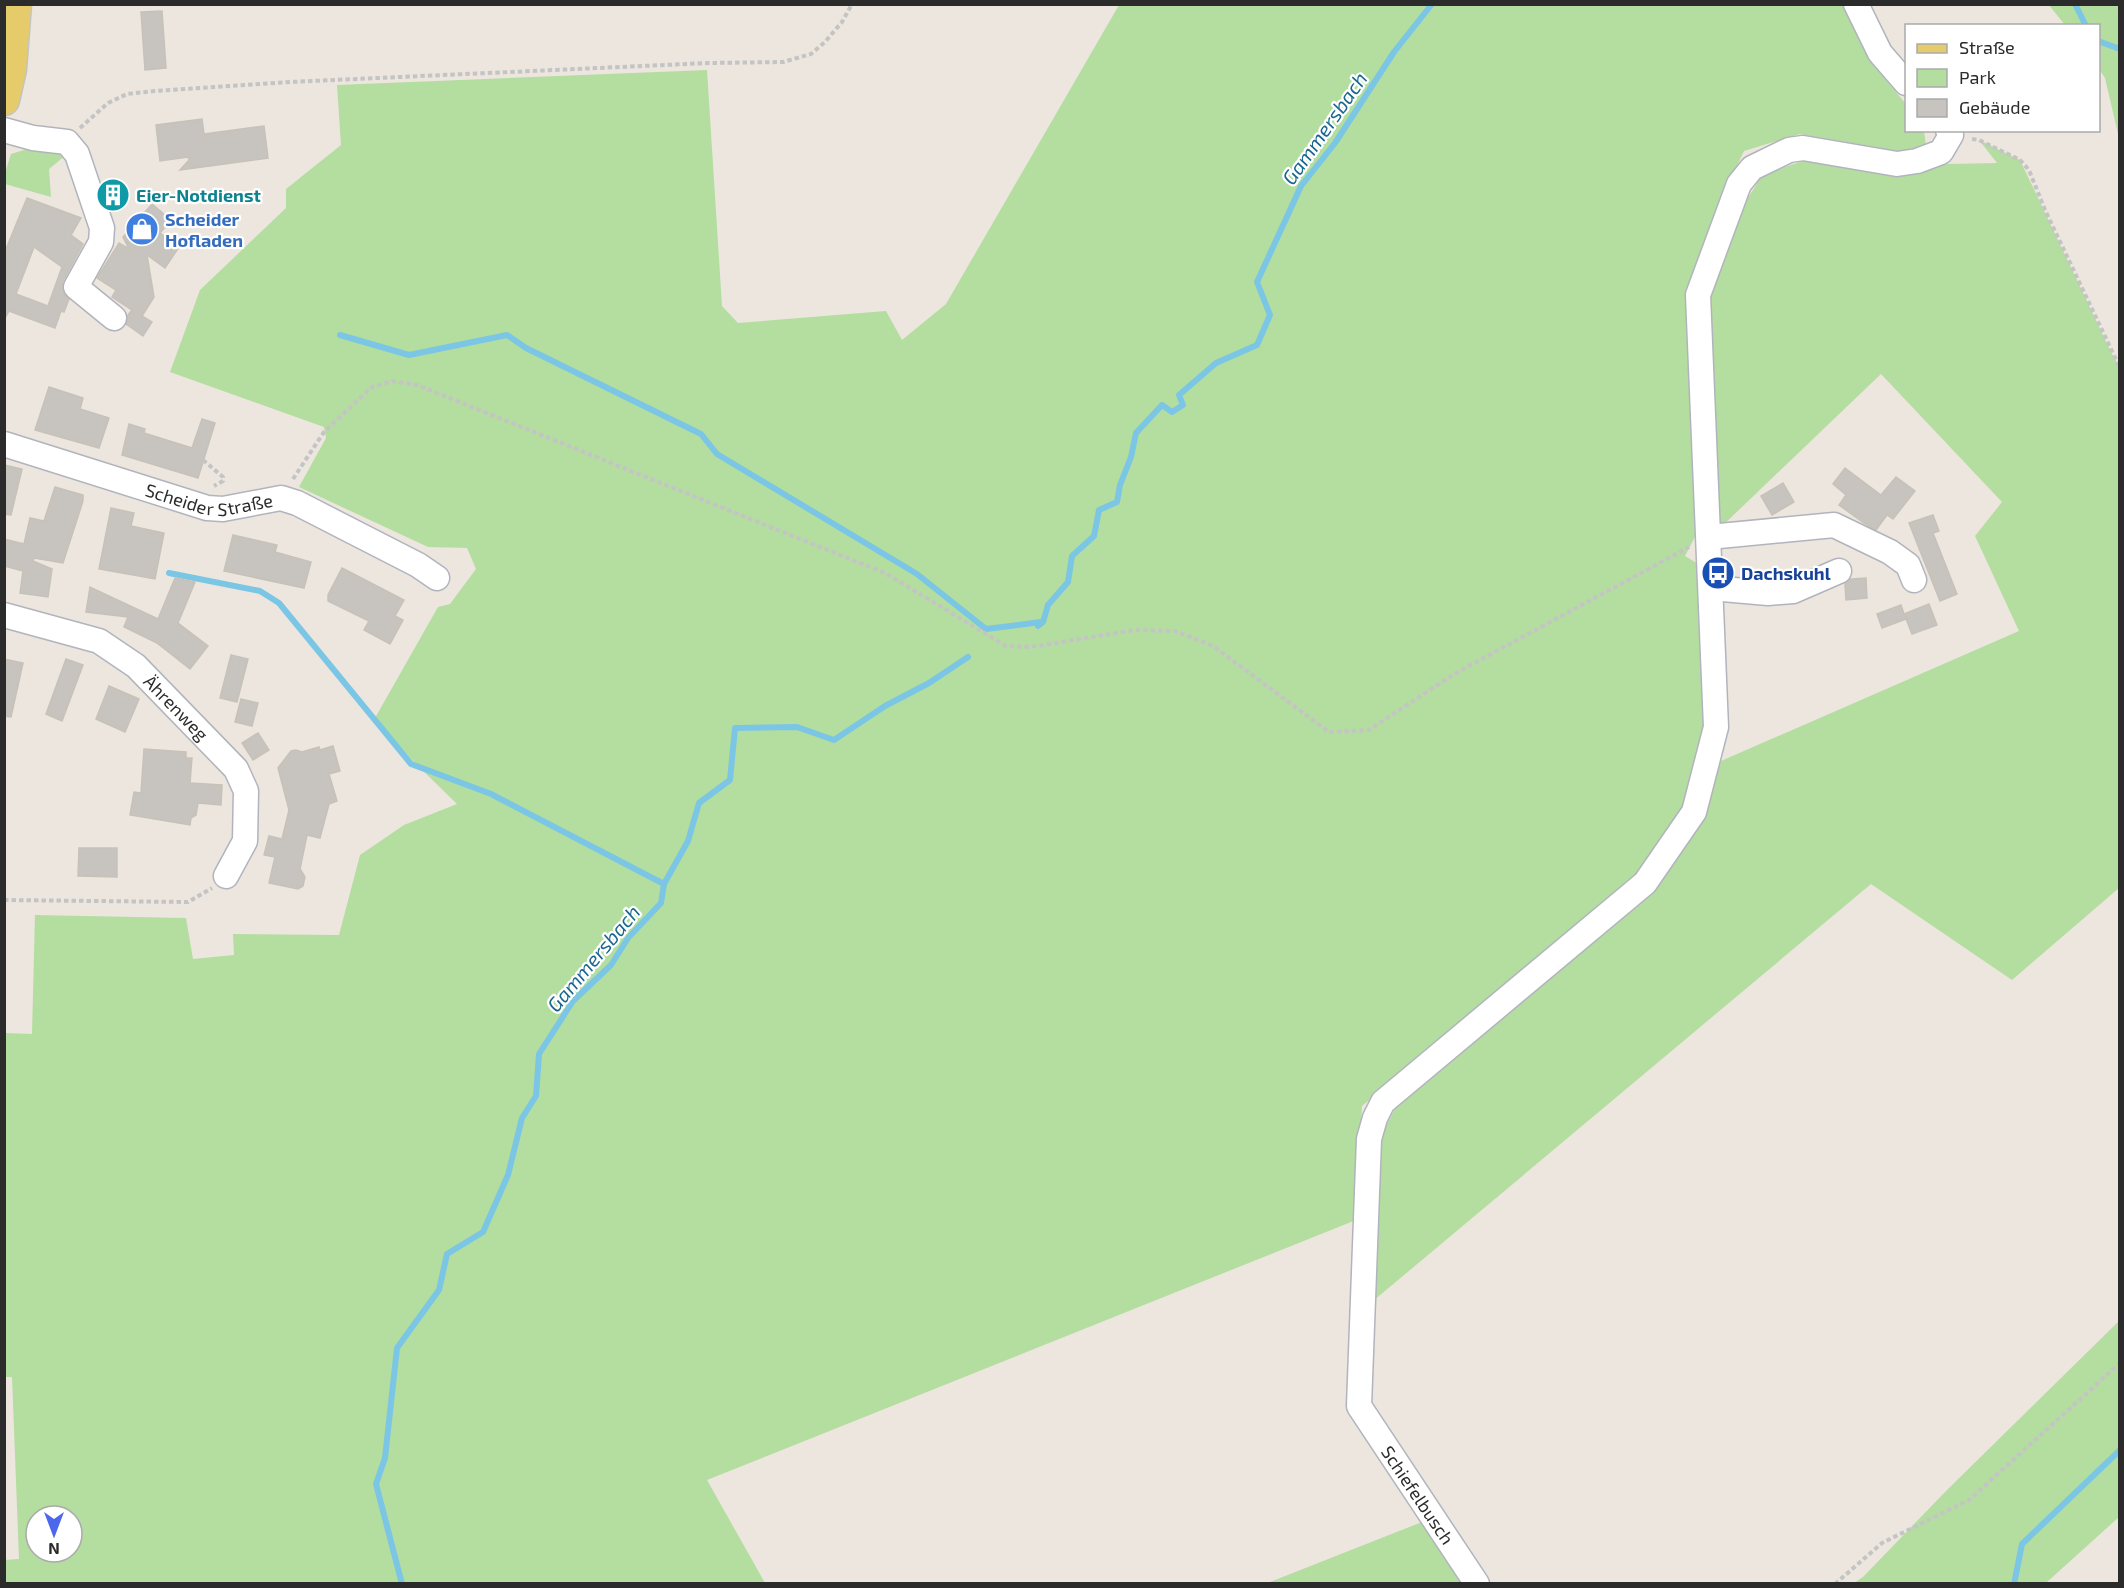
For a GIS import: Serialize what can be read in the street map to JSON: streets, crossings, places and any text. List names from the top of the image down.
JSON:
{
  "streets": {
    "street": ["Scheider Straße", "Ährenweg", "Schiefelbusch"]
  },
  "water": ["Gammersbach"],
  "places": {
    "building": ["Eier-Notdienst"],
    "shop": ["Scheider Hofladen"],
    "bus stop": ["Dachskuhl"]
  },
  "legend": ["Straße", "Park", "Gebäude"],
  "north": "bottom"
}
